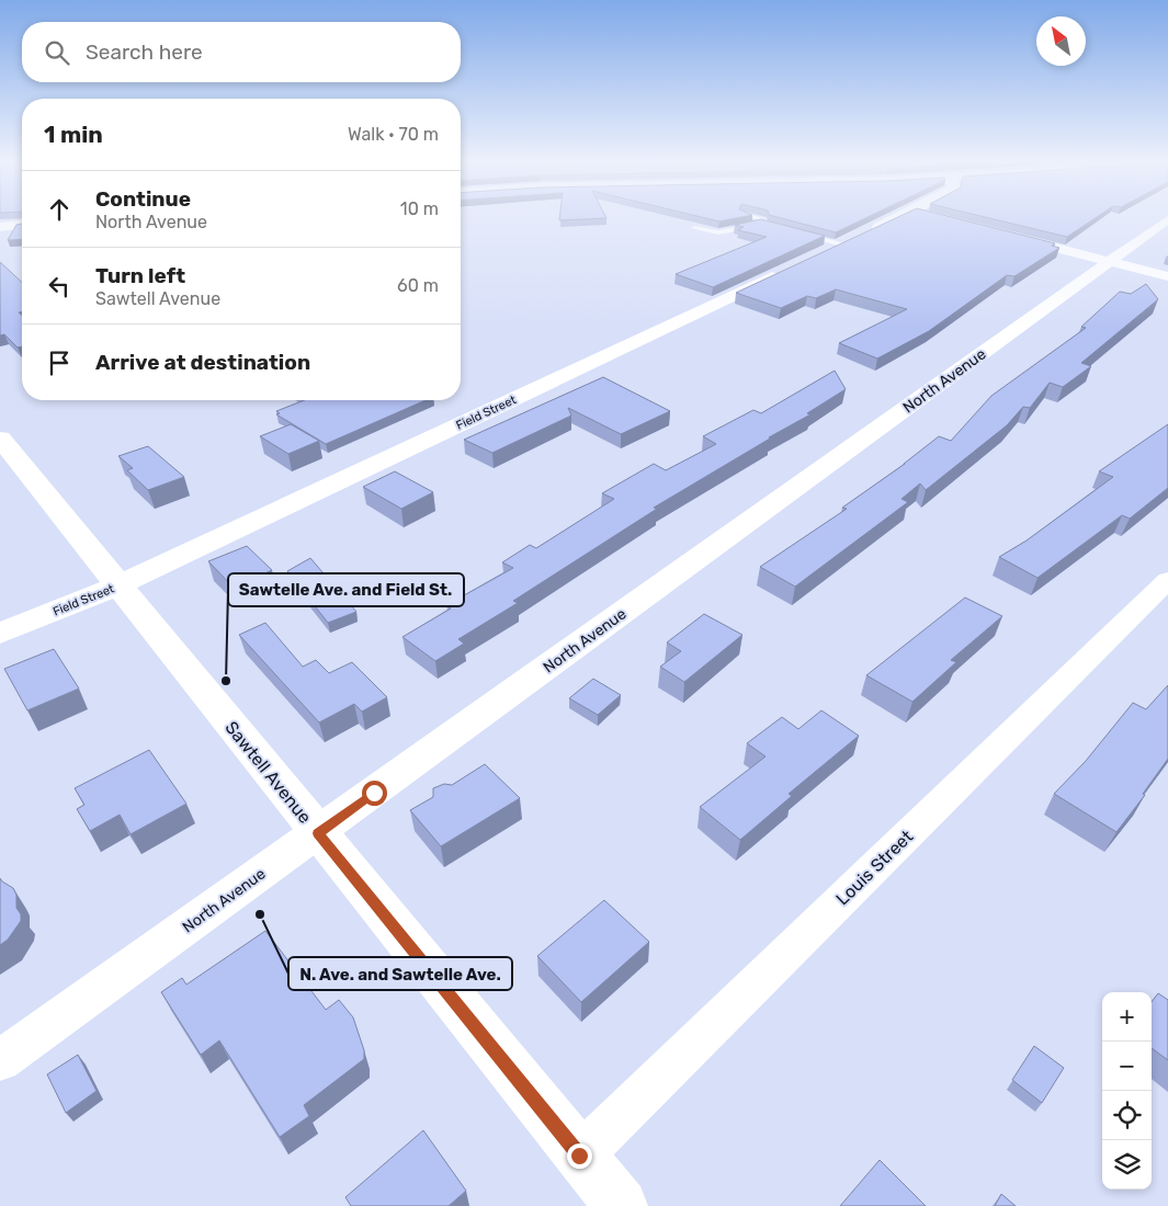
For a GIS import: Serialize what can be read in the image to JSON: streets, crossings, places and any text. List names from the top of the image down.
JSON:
{
  "streets": {
    "street": [
      "North Avenue",
      "Field Street",
      "Sawtell Avenue",
      "Louis Street"
    ]
  },
  "crossings": [
    ["North Avenue", "Sawtell Avenue"],
    ["Field Street", "Sawtell Avenue"],
    ["Sawtell Avenue", "Louis Street"]
  ],
  "places": ["Sawtelle Ave. and Field St.", "N. Ave. and Sawtelle Ave."],
  "north": "top left",
  "page": {
    "search": "Search here",
    "heading": ["1 min", "Walk · 70 m"],
    "list": [
      ["Continue", "North Avenue", "10 m"],
      ["Turn left", "Sawtell Avenue", "60 m"],
      "Arrive at destination"
    ],
    "map_buttons": ["+", "−"]
  }
}
